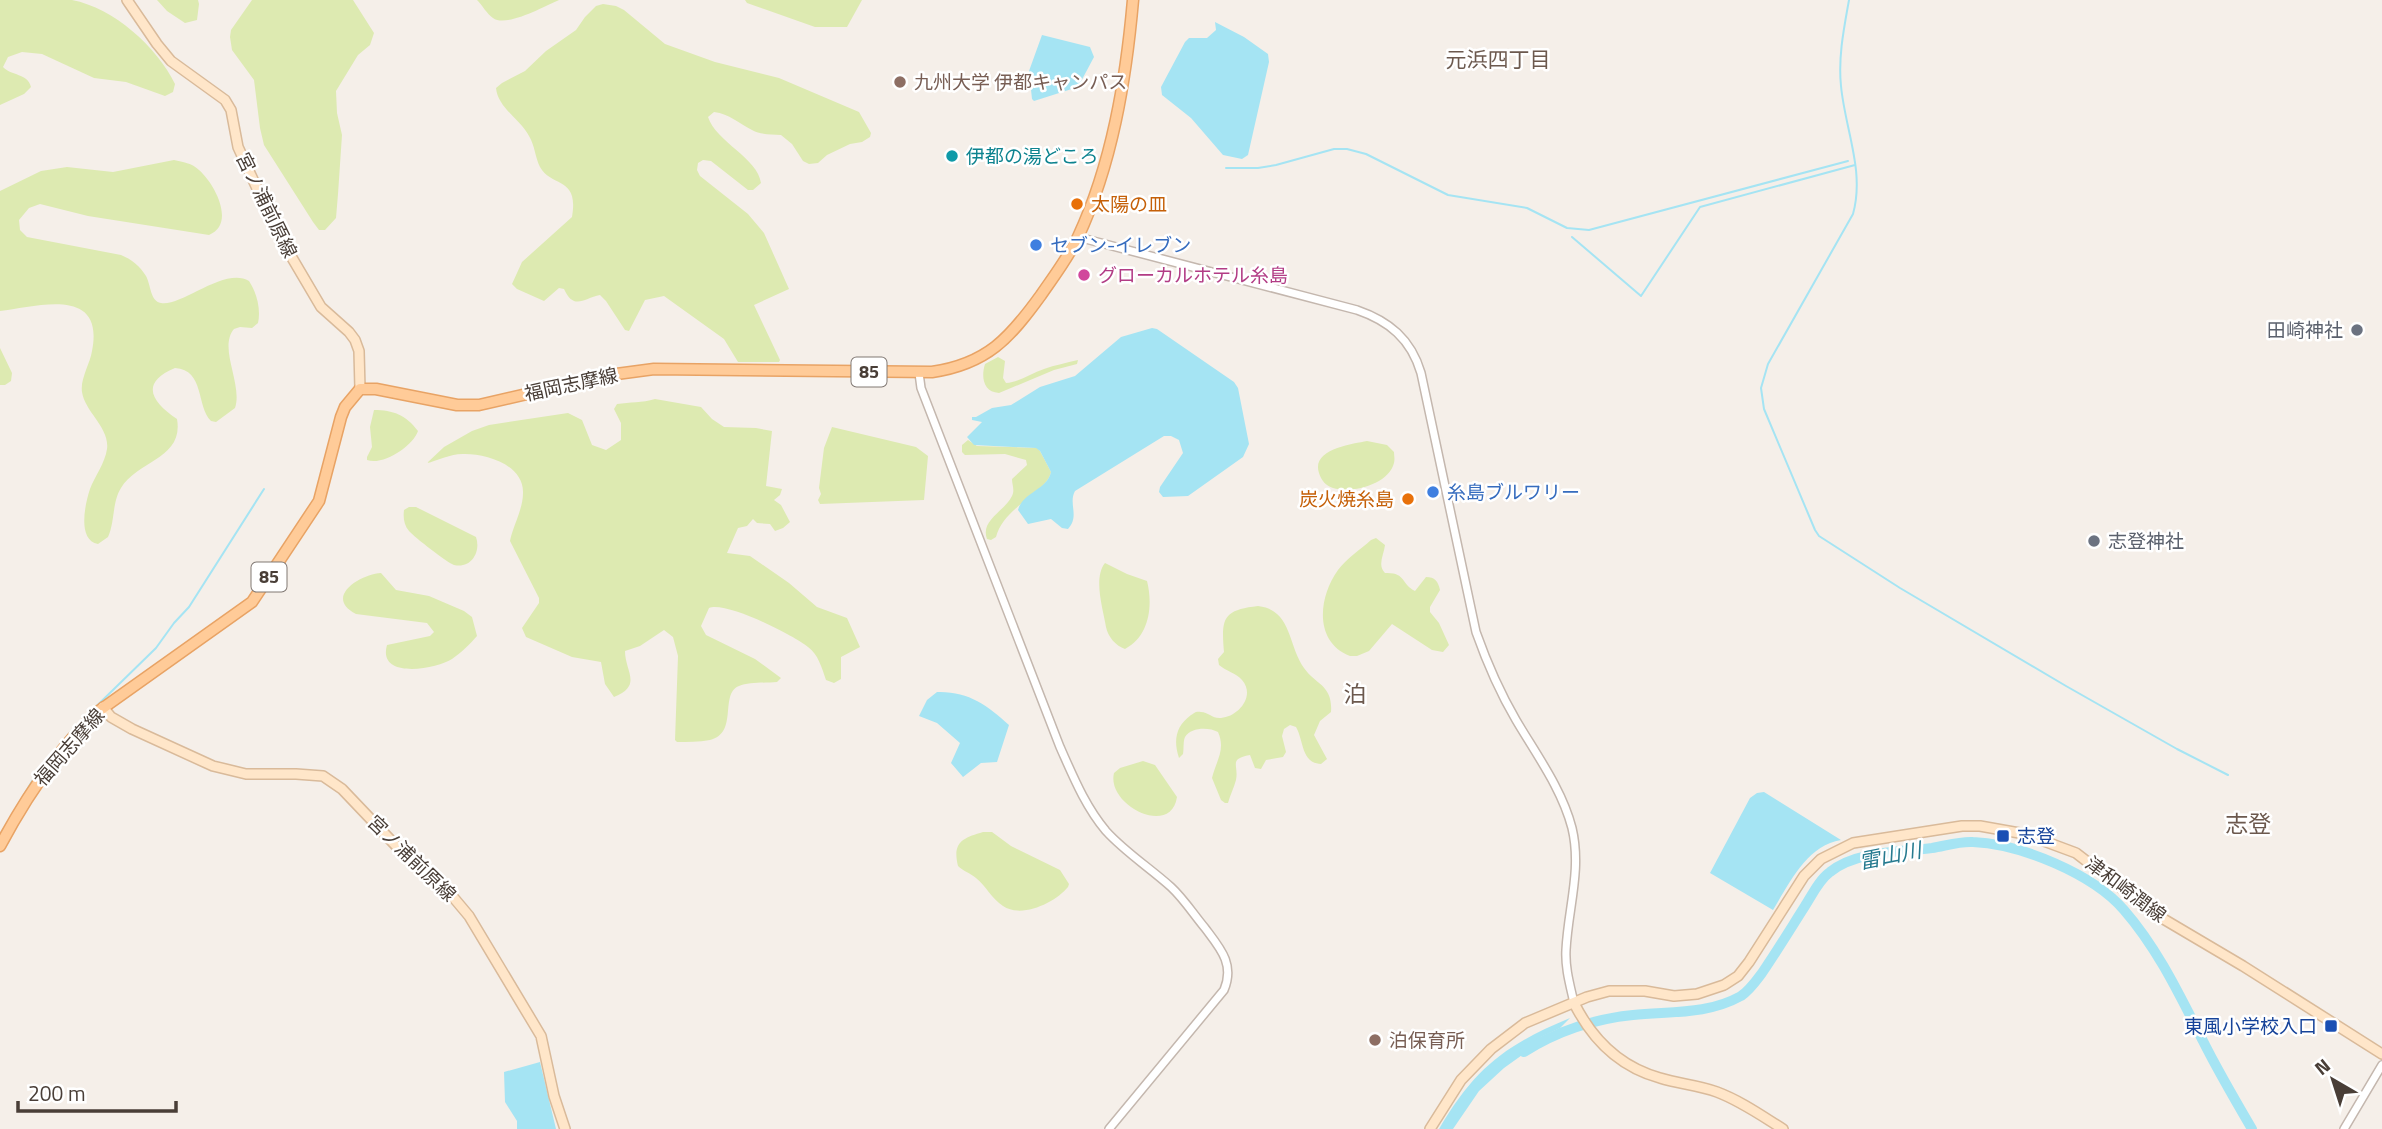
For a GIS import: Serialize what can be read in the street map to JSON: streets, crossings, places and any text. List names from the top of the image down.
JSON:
{
  "streets": {
    "main road": [
      "宮ノ浦前原線",
      "85",
      "福岡志摩線",
      "津和崎潤線"
    ]
  },
  "crossings": [
    ["宮ノ浦前原線", "福岡志摩線"]
  ],
  "districts": ["元浜四丁目", "泊", "志登"],
  "water": ["雷山川"],
  "places": {
    "other": [
      "九州大学 伊都キャンパス",
      "伊都の湯どころ",
      "太陽の皿",
      "セブン-イレブン",
      "グローカルホテル糸島",
      "田崎神社",
      "糸島ブルワリー",
      "炭火焼糸島",
      "志登神社",
      "泊保育所"
    ],
    "transit": ["志登", "東風小学校入口"]
  },
  "scale_bar": "200 m",
  "north": "top left"
}
